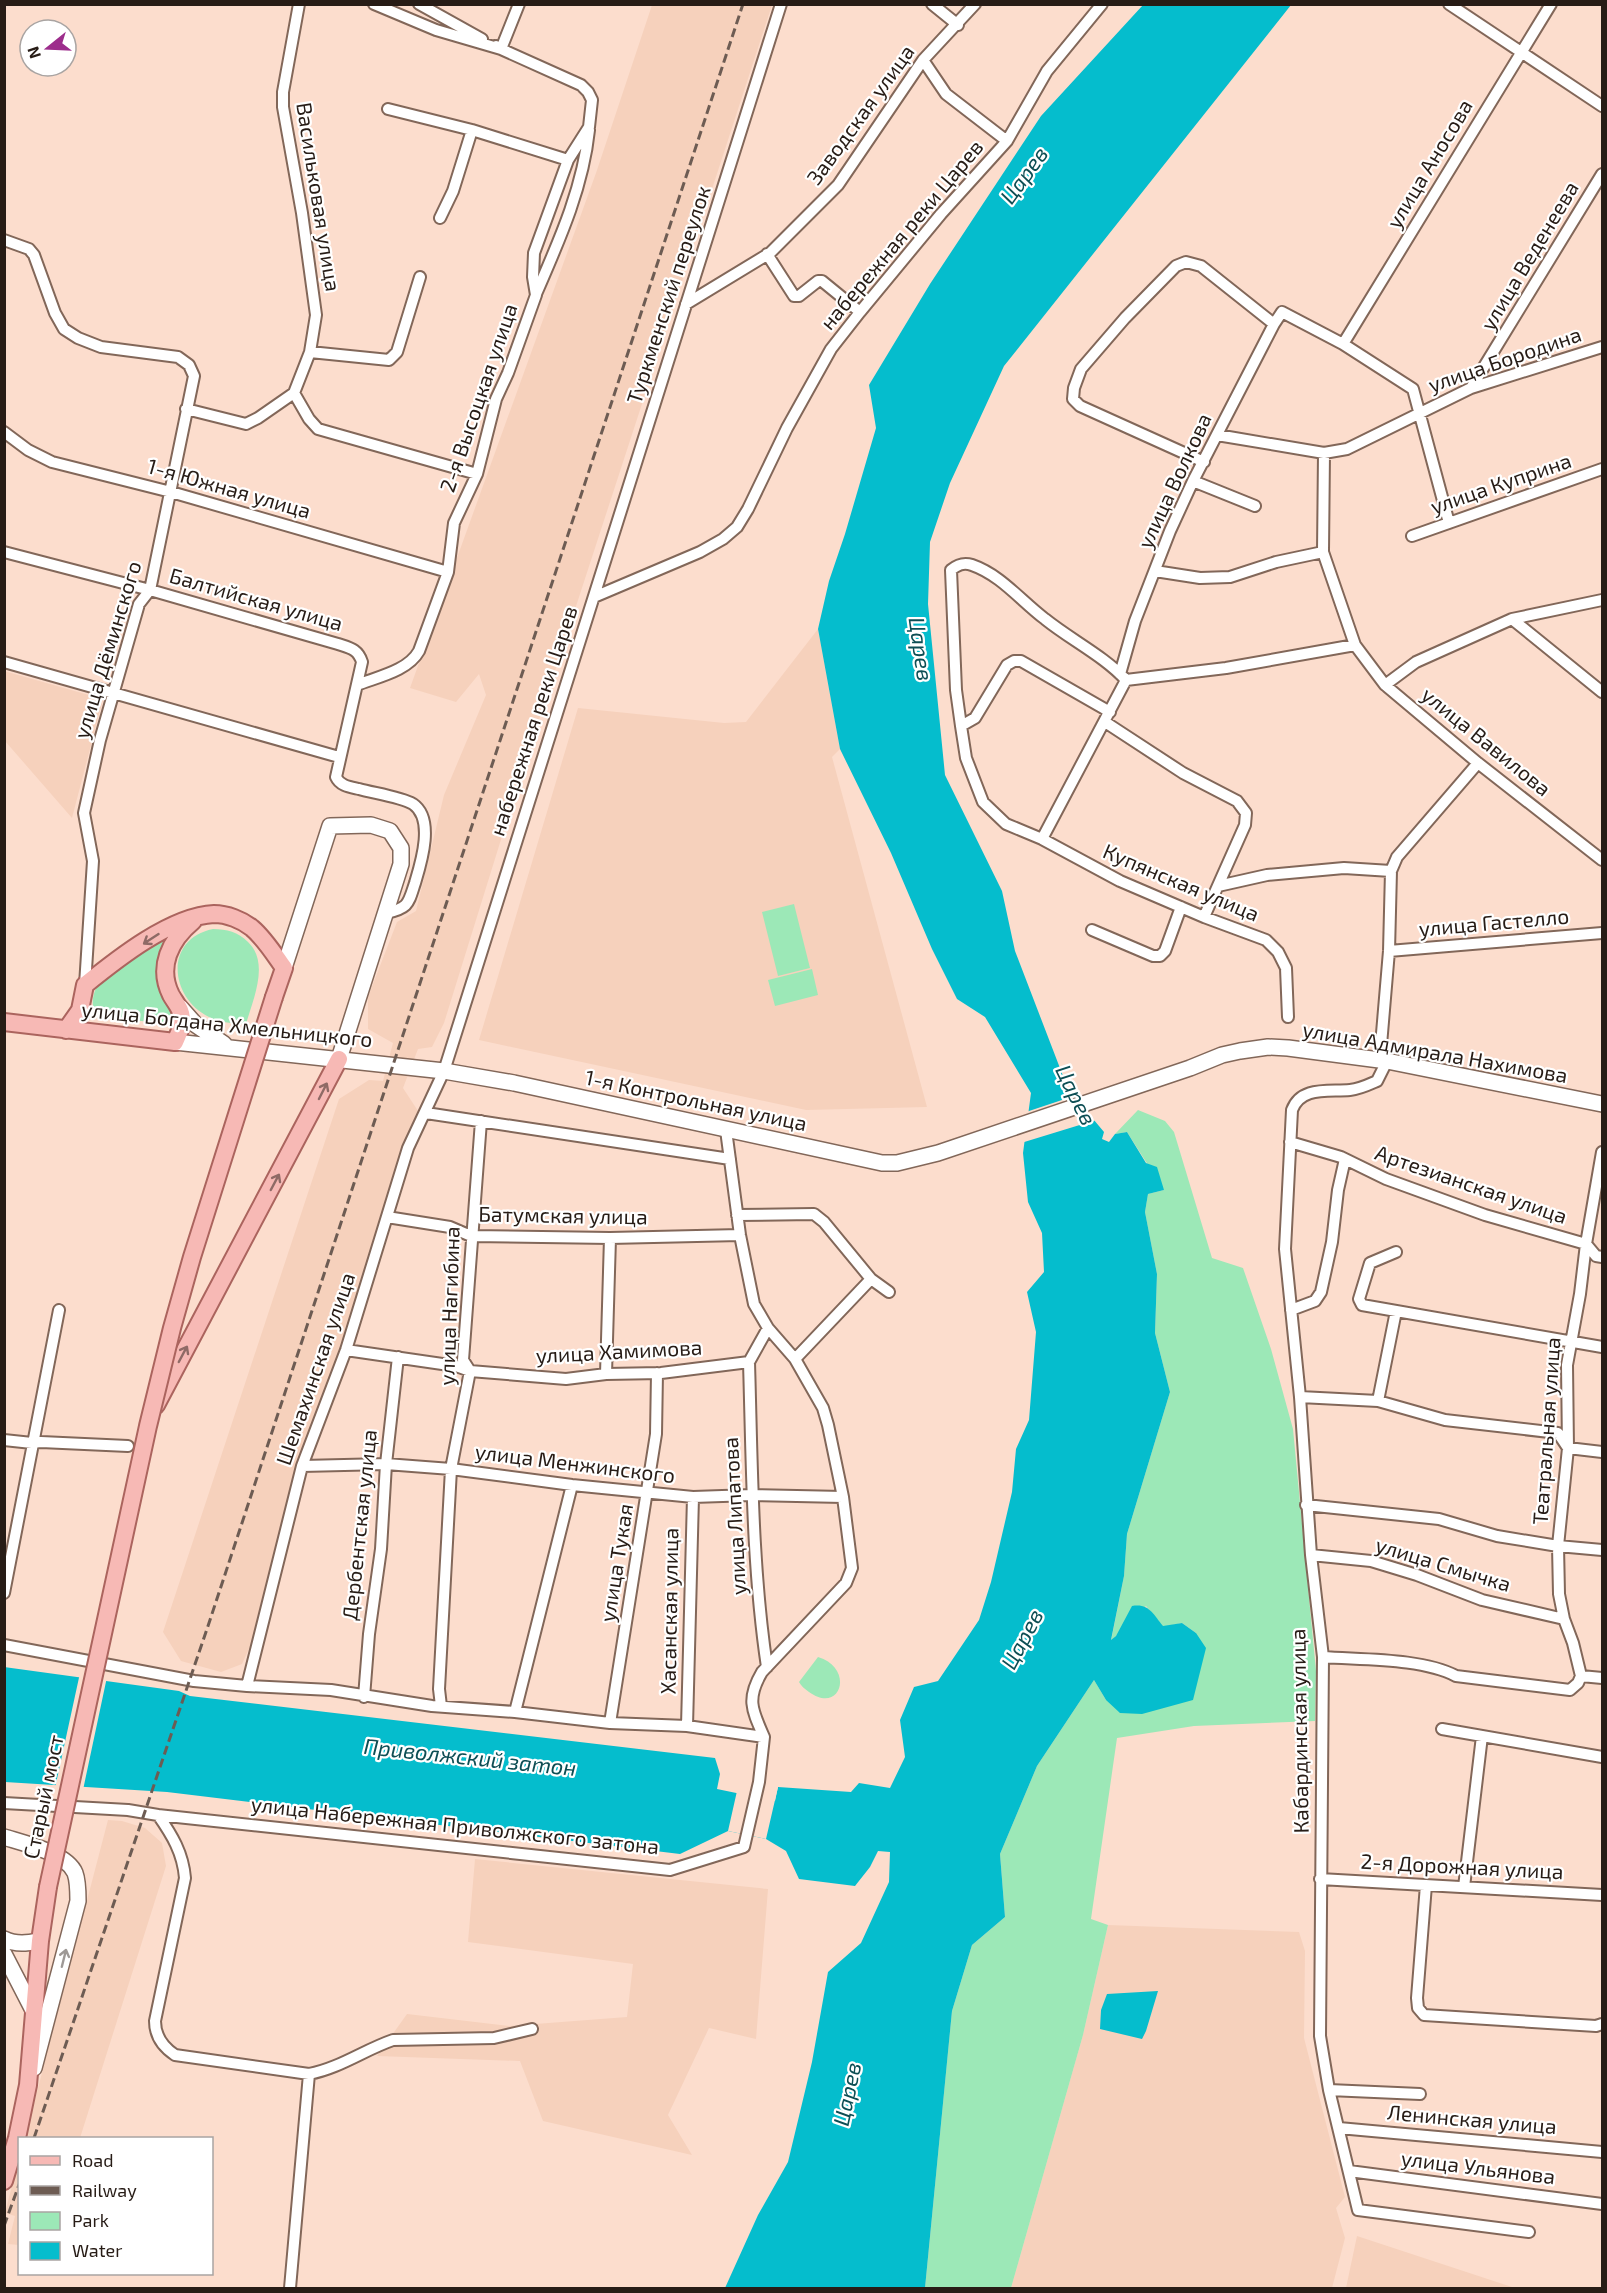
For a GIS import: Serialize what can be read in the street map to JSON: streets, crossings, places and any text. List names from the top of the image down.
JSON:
{
  "streets": {
    "main road": [
      "улица Богдана Хмельницкого",
      "улица Адмирала Нахимова",
      "1-я Контрольная улица",
      "Старый мост"
    ],
    "street": [
      "Заводская улица",
      "улица Аносова",
      "Васильковая улица",
      "набережная реки Царев",
      "улица Веденеева",
      "Туркменский переулок",
      "улица Бородина",
      "2-я Высоцкая улица",
      "улица Волкова",
      "улица Куприна",
      "1-я Южная улица",
      "Балтийская улица",
      "улица Дёминского",
      "улица Вавилова",
      "Купянская улица",
      "улица Гастелло",
      "Артезианская улица",
      "Батумская улица",
      "улица Нагибина",
      "улица Хамимова",
      "Шемахинская улица",
      "Театральная улица",
      "улица Менжинского",
      "улица Липатова",
      "Дербентская улица",
      "улица Тукая",
      "улица Смычка",
      "Хасанская улица",
      "Кабардинская улица",
      "улица Набережная Приволжского затона",
      "2-я Дорожная улица",
      "Ленинская улица",
      "улица Ульянова"
    ]
  },
  "crossings": [
    ["Заводская улица", "Туркменский переулок"],
    ["улица Аносова", "улица Волкова"],
    ["набережная реки Царев", "Туркменский переулок"],
    ["набережная реки Царев", "улица Богдана Хмельницкого"],
    ["набережная реки Царев", "1-я Контрольная улица"],
    ["набережная реки Царев", "Шемахинская улица"],
    ["улица Веденеева", "улица Бородина"],
    ["улица Бородина", "улица Волкова"],
    ["улица Бородина", "улица Вавилова"],
    ["2-я Высоцкая улица", "1-я Южная улица"],
    ["2-я Высоцкая улица", "Балтийская улица"],
    ["улица Волкова", "Купянская улица"],
    ["1-я Южная улица", "улица Дёминского"],
    ["Балтийская улица", "улица Дёминского"],
    ["улица Богдана Хмельницкого", "1-я Контрольная улица"],
    ["улица Богдана Хмельницкого", "Шемахинская улица"],
    ["улица Адмирала Нахимова", "1-я Контрольная улица"],
    ["улица Адмирала Нахимова", "Кабардинская улица"],
    ["1-я Контрольная улица", "Шемахинская улица"],
    ["Артезианская улица", "Театральная улица"],
    ["Артезианская улица", "Кабардинская улица"],
    ["Батумская улица", "улица Нагибина"],
    ["Батумская улица", "Шемахинская улица"],
    ["улица Нагибина", "улица Хамимова"],
    ["улица Нагибина", "улица Менжинского"],
    ["улица Хамимова", "Шемахинская улица"],
    ["улица Хамимова", "улица Липатова"],
    ["улица Хамимова", "Дербентская улица"],
    ["улица Хамимова", "улица Тукая"],
    ["Шемахинская улица", "улица Менжинского"],
    ["Театральная улица", "улица Смычка"],
    ["улица Менжинского", "улица Липатова"],
    ["улица Менжинского", "Дербентская улица"],
    ["улица Менжинского", "улица Тукая"],
    ["улица Менжинского", "Хасанская улица"],
    ["улица Смычка", "Кабардинская улица"],
    ["Кабардинская улица", "2-я Дорожная улица"],
    ["Кабардинская улица", "Ленинская улица"],
    ["Кабардинская улица", "улица Ульянова"]
  ],
  "water": ["Царев", "Приволжский затон"],
  "legend": [
    "Road",
    "Railway",
    "Park",
    "Water"
  ],
  "north": "left"
}
